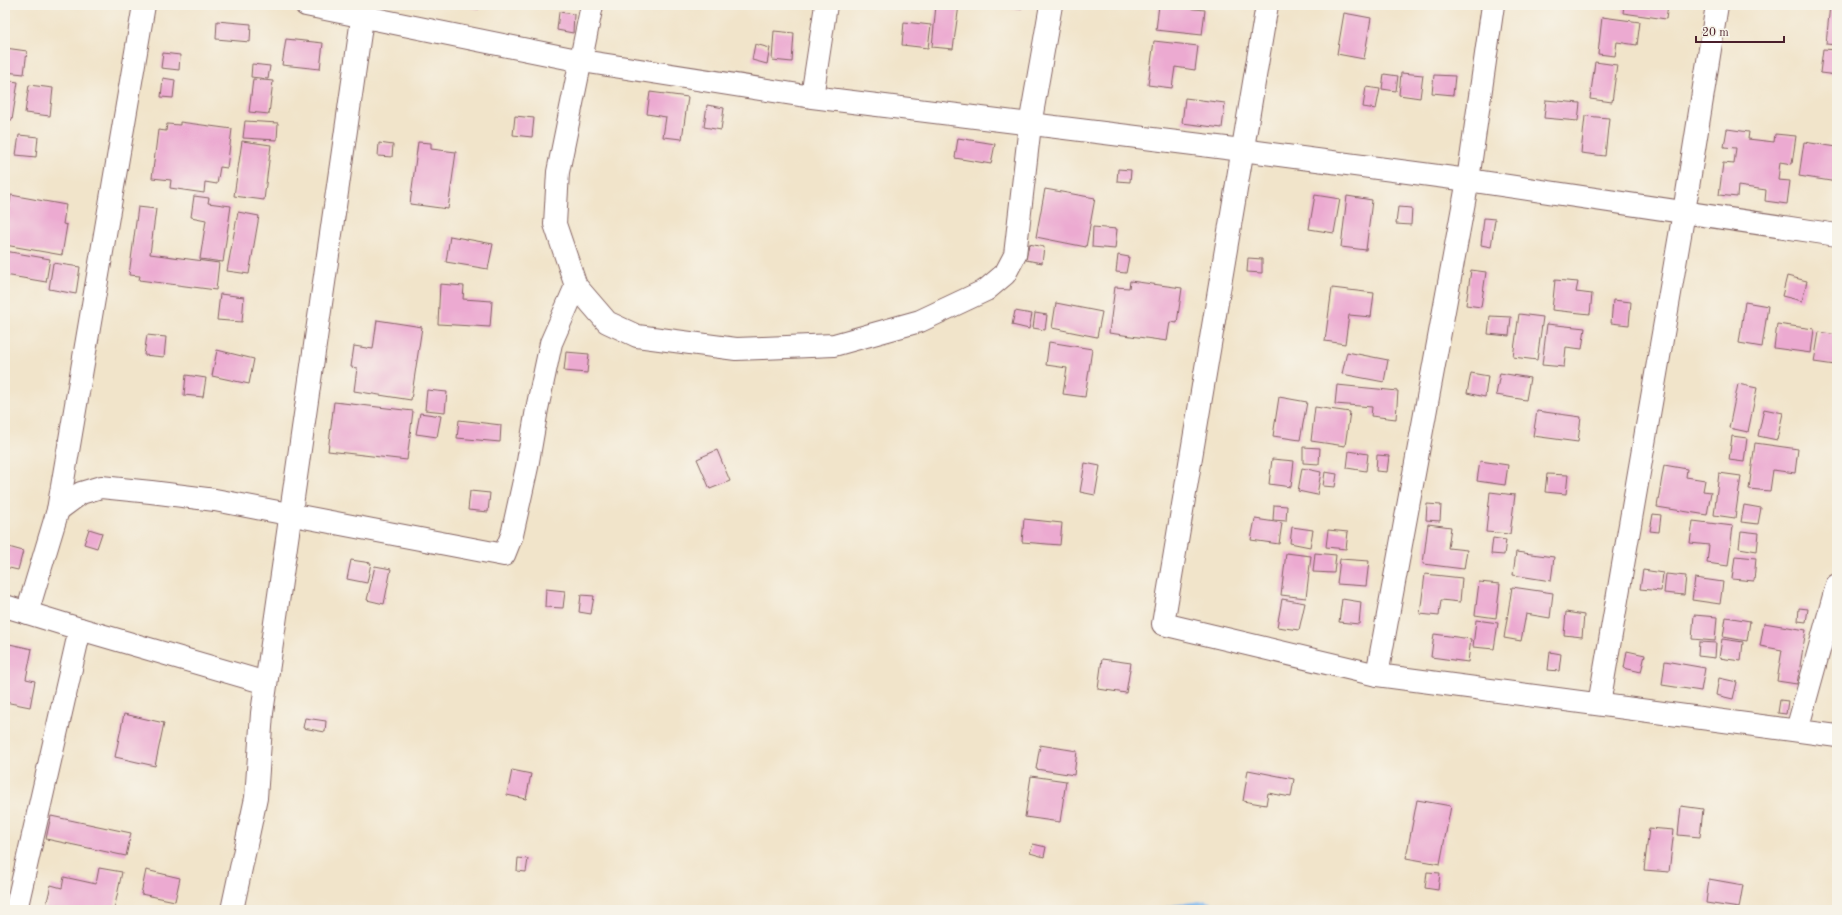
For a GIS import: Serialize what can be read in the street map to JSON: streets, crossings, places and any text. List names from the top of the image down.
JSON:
{
  "scale_bar": "20 m"
}
